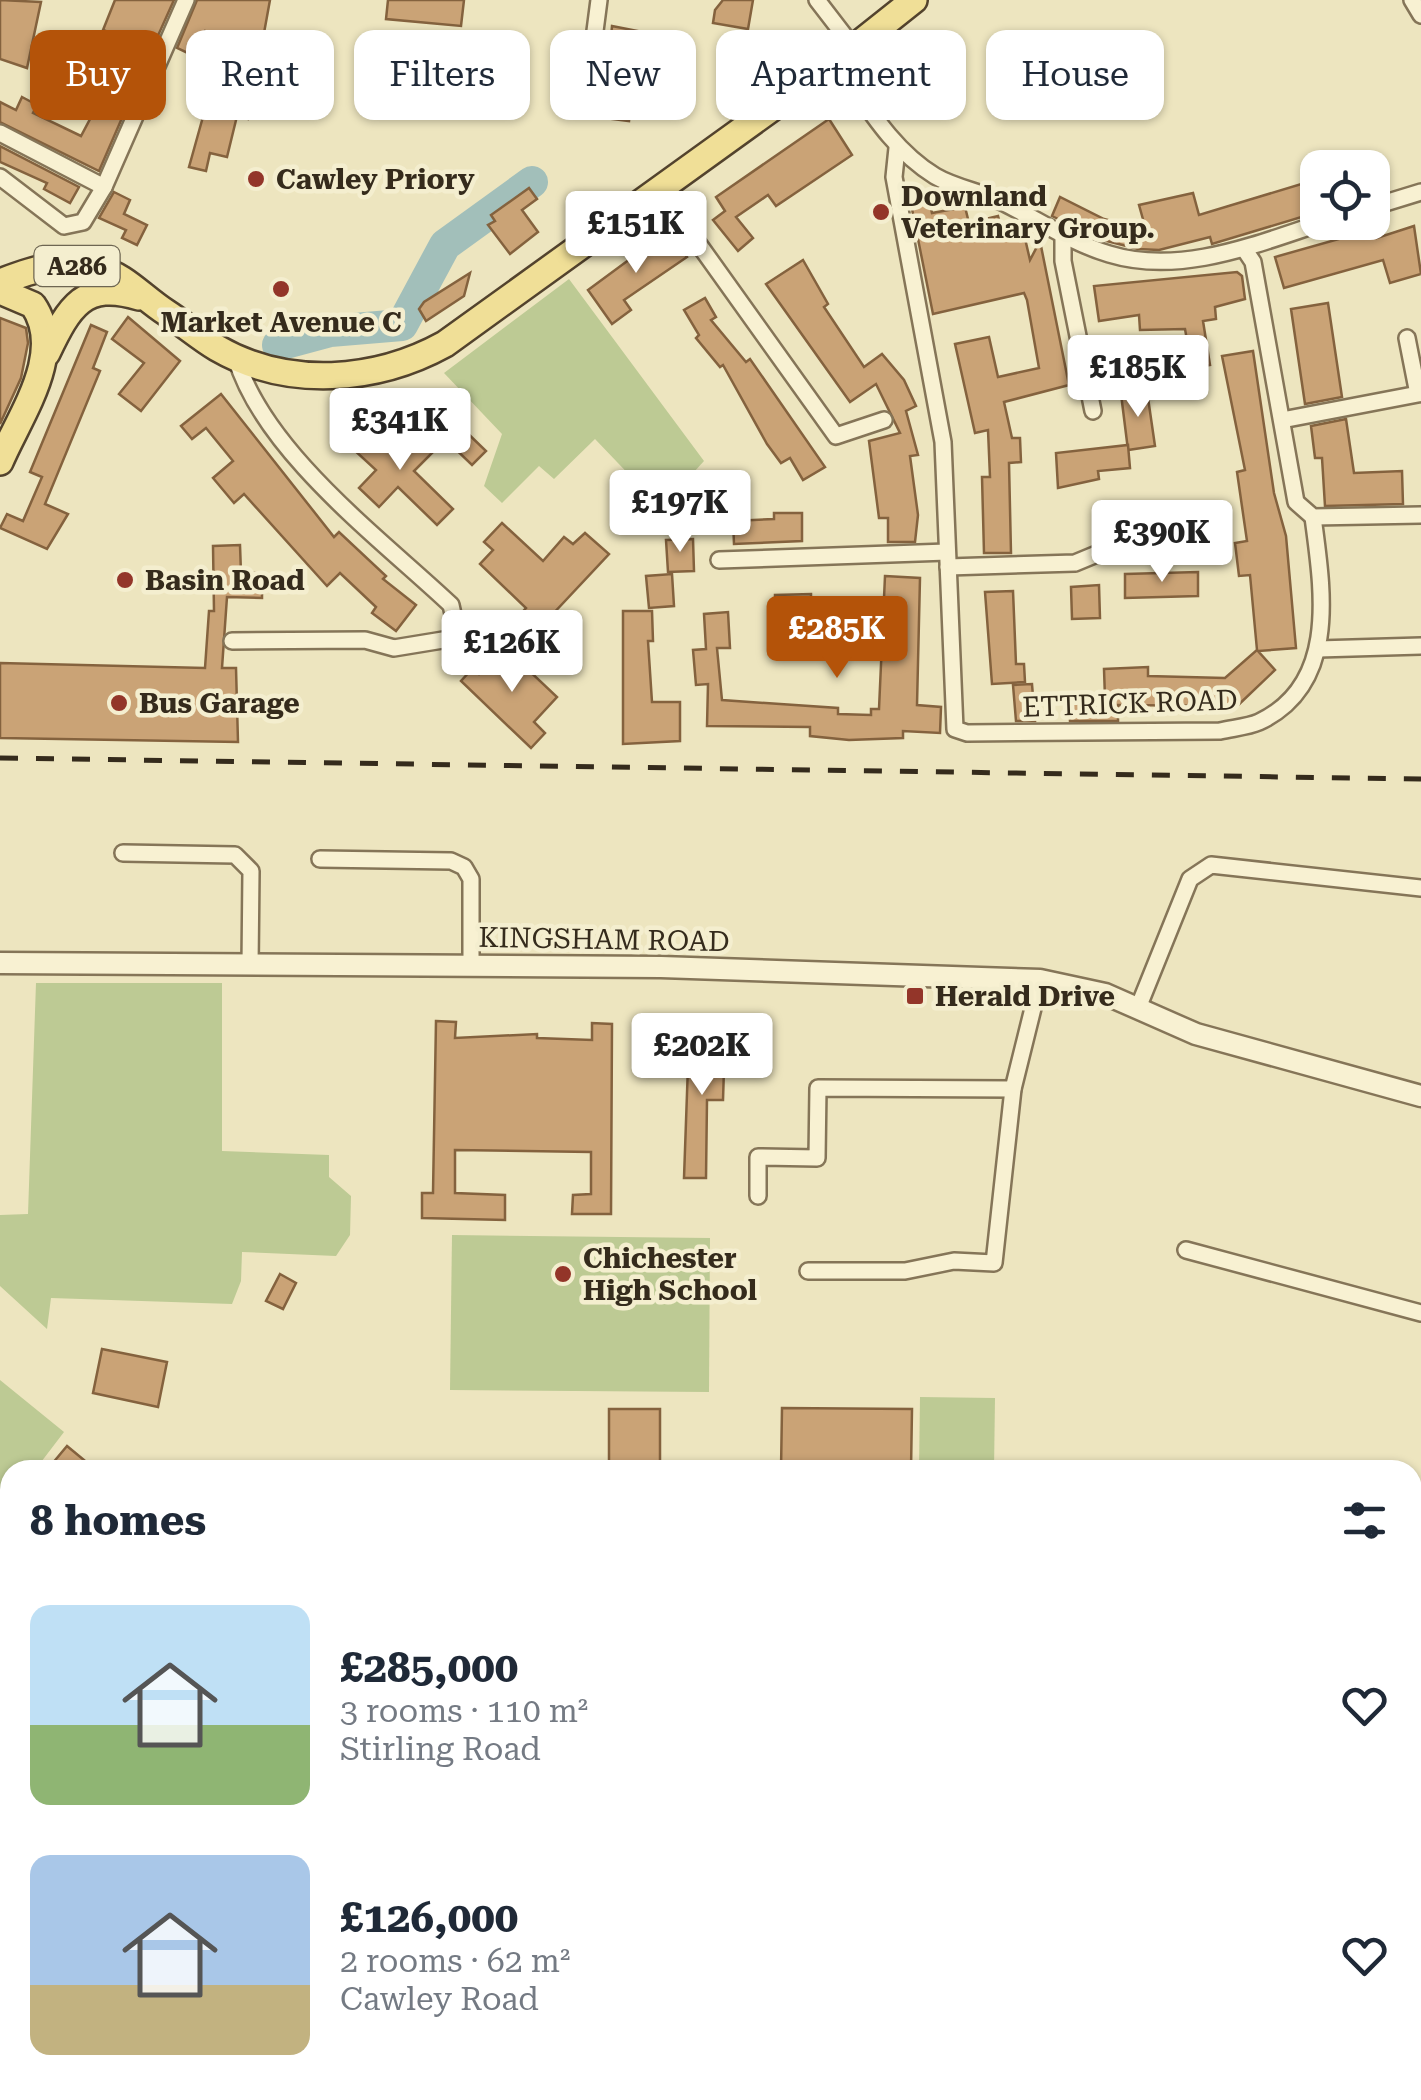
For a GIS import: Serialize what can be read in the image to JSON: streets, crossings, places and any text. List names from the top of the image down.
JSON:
{
  "streets": {
    "main road": ["A286"],
    "street": ["ETTRICK ROAD", "KINGSHAM ROAD"]
  },
  "places": {
    "other": [
      "Cawley Priory",
      "Downland Veterinary Group.",
      "Market Avenue C",
      "Basin Road",
      "Bus Garage",
      "Chichester High School"
    ],
    "transit": ["Herald Drive"]
  },
  "page": {
    "chip": [
      "Buy",
      "Rent",
      "Filters",
      "New",
      "Apartment",
      "House"
    ],
    "price": [
      "£151K",
      "£185K",
      "£341K",
      "£197K",
      "£390K",
      "£285K",
      "£126K",
      "£202K"
    ],
    "heading": "8 homes",
    "list": [
      {
        "name": "£285,000",
        "note": "3 rooms · 110 m² · Stirling Road"
      },
      {
        "name": "£126,000",
        "note": "2 rooms · 62 m² · Cawley Road"
      }
    ]
  }
}
